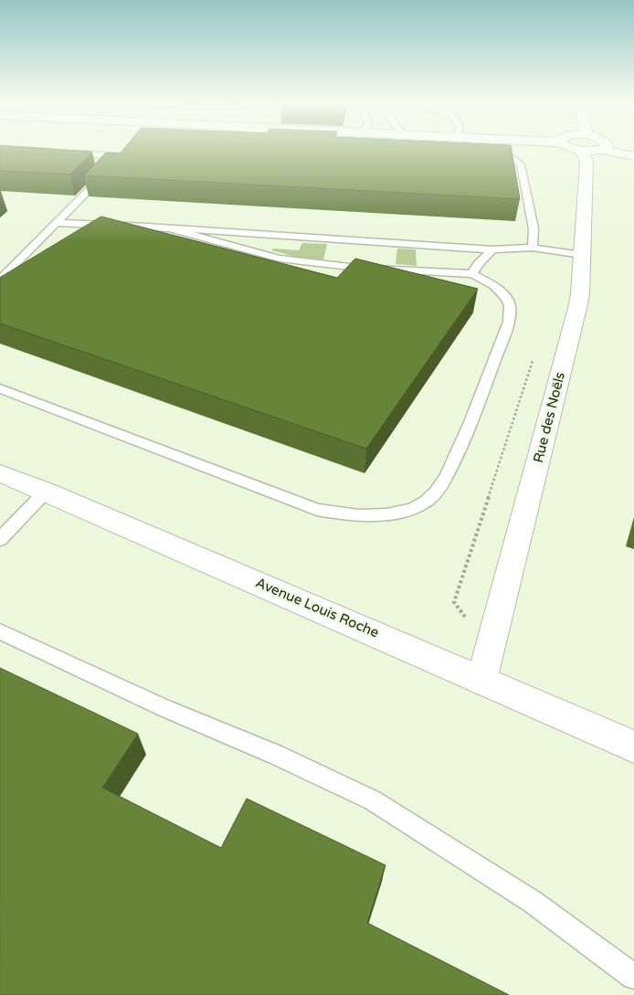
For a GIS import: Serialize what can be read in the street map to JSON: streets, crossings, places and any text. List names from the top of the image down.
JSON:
{
  "streets": {
    "street": ["Rue des Noëls", "Avenue Louis Roche"]
  },
  "crossings": [
    ["Rue des Noëls", "Avenue Louis Roche"]
  ]
}
